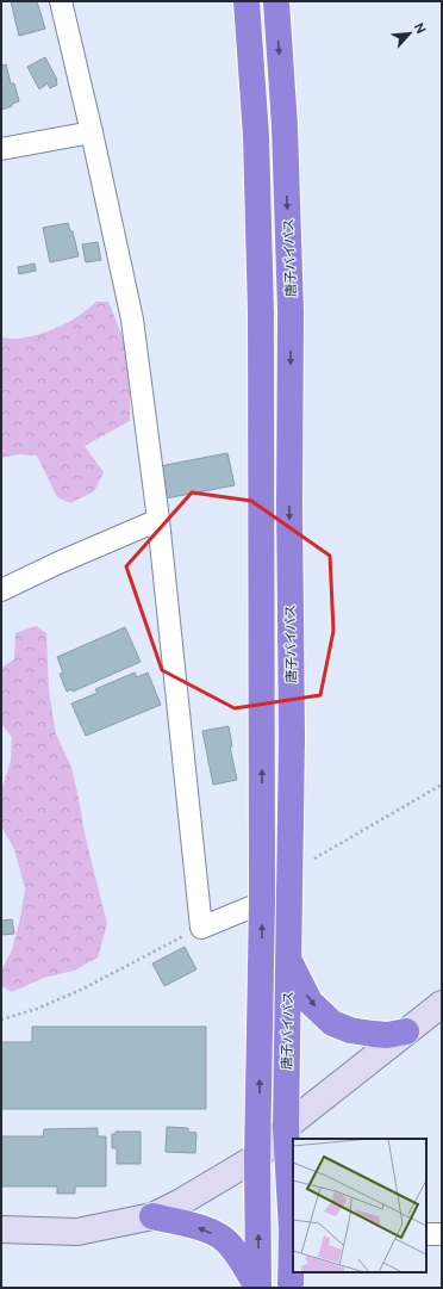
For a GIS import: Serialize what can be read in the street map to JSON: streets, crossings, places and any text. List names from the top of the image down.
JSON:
{
  "streets": {
    "highway": ["唐子バイパス"]
  },
  "north": "top right"
}
